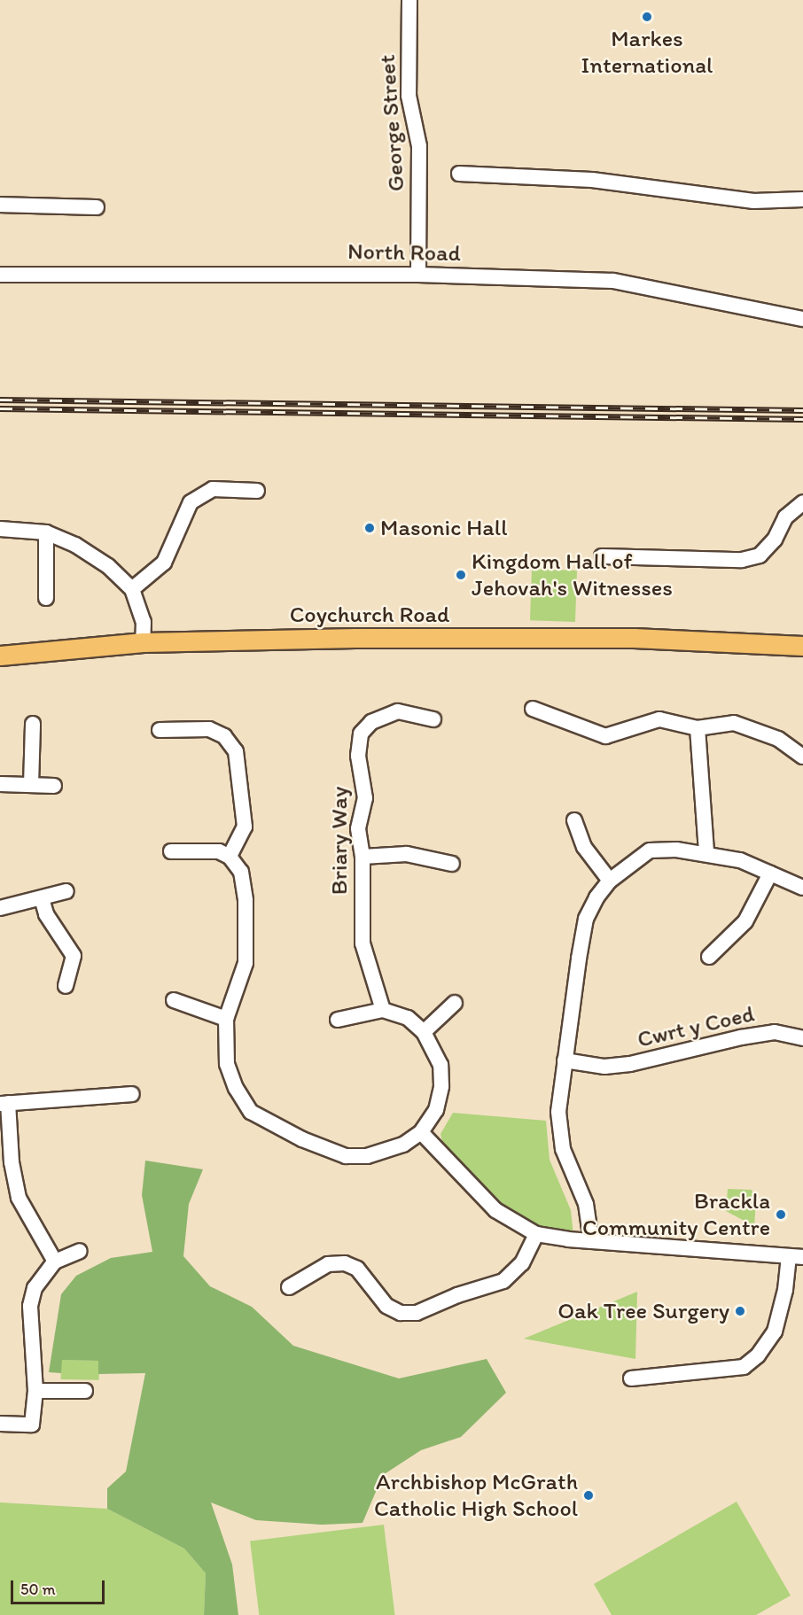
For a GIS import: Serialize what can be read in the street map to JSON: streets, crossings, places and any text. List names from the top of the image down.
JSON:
{
  "streets": {
    "main road": ["Coychurch Road"],
    "street": [
      "George Street",
      "North Road",
      "Briary Way",
      "Cwrt y Coed"
    ]
  },
  "crossings": [
    ["George Street", "North Road"]
  ],
  "places": [
    "Markes International",
    "Masonic Hall",
    "Kingdom Hall of Jehovah's Witnesses",
    "Brackla Community Centre",
    "Oak Tree Surgery",
    "Archbishop McGrath Catholic High School"
  ],
  "scale_bar": "50 m"
}
